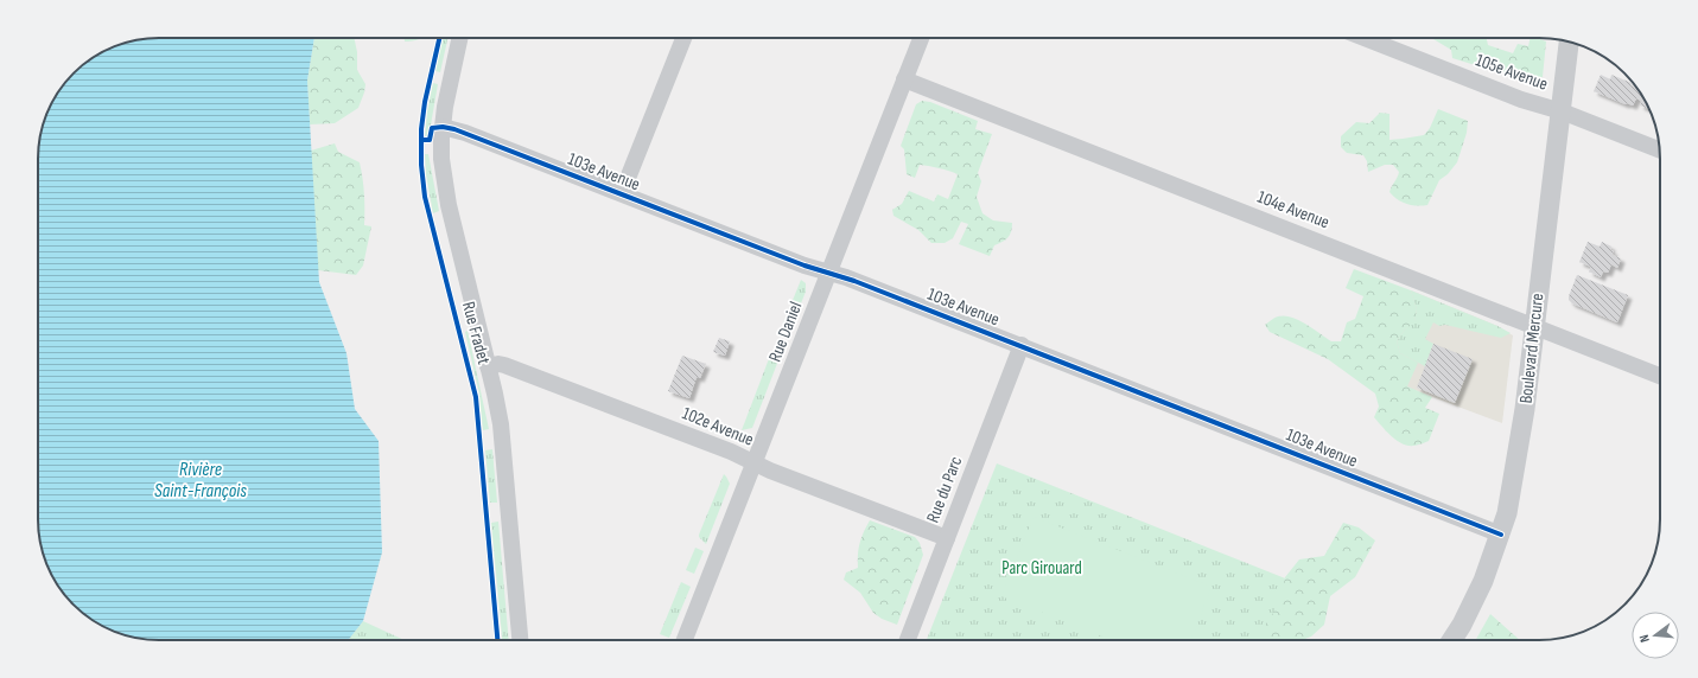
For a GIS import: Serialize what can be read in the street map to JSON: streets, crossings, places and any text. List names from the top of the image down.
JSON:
{
  "streets": {
    "street": [
      "105e Avenue",
      "103e Avenue",
      "104e Avenue",
      "Rue Daniel",
      "Rue Fradet",
      "Boulevard Mercure",
      "102e Avenue",
      "Rue du Parc"
    ]
  },
  "crossings": [
    ["105e Avenue", "Boulevard Mercure"],
    ["103e Avenue", "Rue Daniel"],
    ["103e Avenue", "Rue Fradet"],
    ["103e Avenue", "Boulevard Mercure"],
    ["103e Avenue", "Rue du Parc"],
    ["104e Avenue", "Rue Daniel"],
    ["104e Avenue", "Boulevard Mercure"],
    ["Rue Daniel", "102e Avenue"],
    ["Rue Fradet", "102e Avenue"],
    ["102e Avenue", "Rue du Parc"]
  ],
  "water": ["Rivière Saint-François"],
  "parks": ["Parc Girouard"],
  "north": "left"
}
